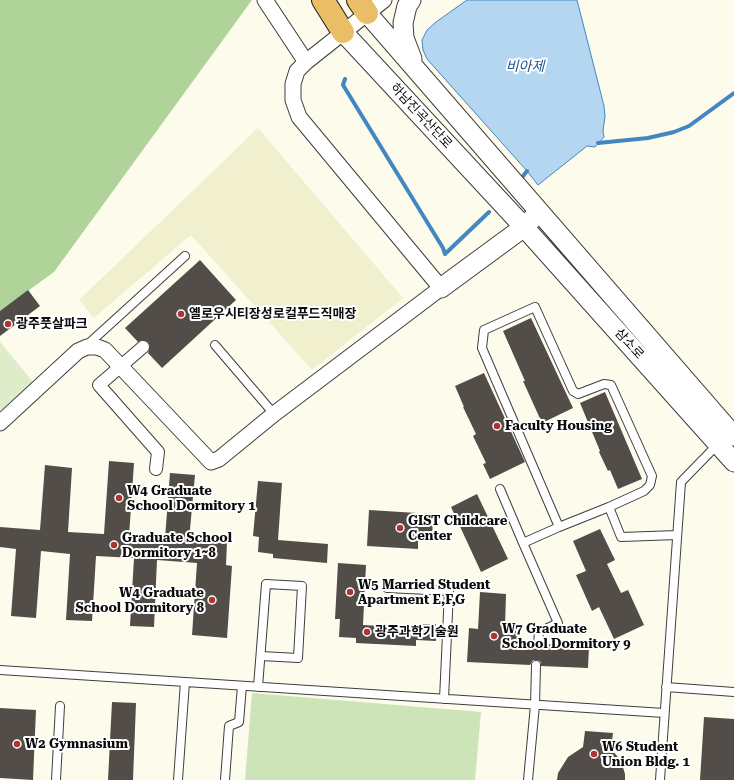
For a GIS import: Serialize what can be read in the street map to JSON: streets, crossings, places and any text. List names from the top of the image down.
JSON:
{
  "streets": {
    "highway": ["하남진곡산단로"],
    "street": ["삼소로"]
  },
  "crossings": [
    ["하남진곡산단로", "삼소로"]
  ],
  "water": ["비아제"],
  "places": [
    "옐로우시티장성로컬푸드직매장",
    "광주풋살파크",
    "Faculty Housing",
    "W4 Graduate School Dormitory 1",
    "GIST Childcare Center",
    "Graduate School Dormitory 1~8",
    "W5 Married Student Apartment E,F,G",
    "W4 Graduate School Dormitory 8",
    "광주과학기술원",
    "W7 Graduate School Dormitory 9",
    "W2 Gymnasium",
    "W6 Student Union Bldg. 1"
  ]
}
